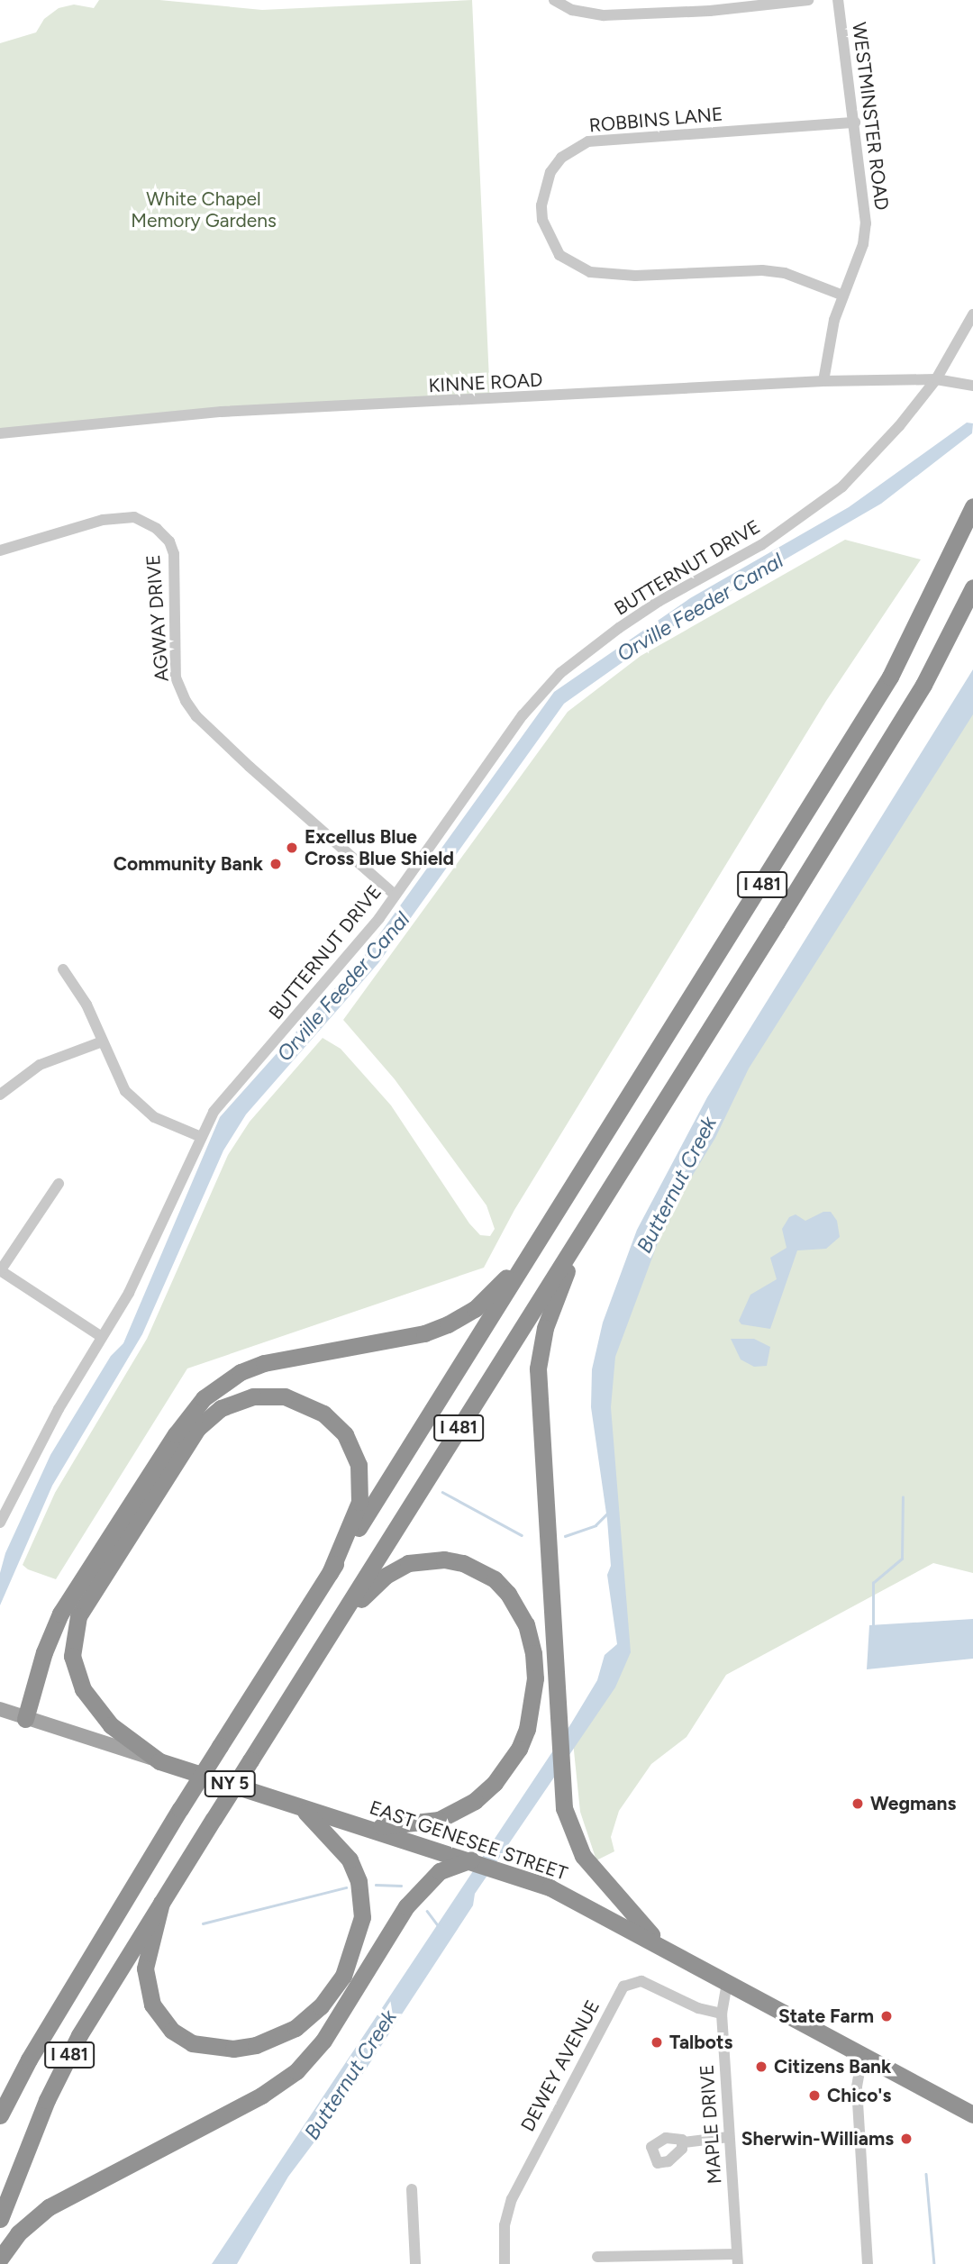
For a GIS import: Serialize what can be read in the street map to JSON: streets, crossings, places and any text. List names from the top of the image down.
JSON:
{
  "streets": {
    "highway": ["I 481", "NY 5", "EAST GENESEE STREET"],
    "street": [
      "WESTMINSTER ROAD",
      "ROBBINS LANE",
      "KINNE ROAD",
      "BUTTERNUT DRIVE",
      "AGWAY DRIVE",
      "DEWEY AVENUE",
      "MAPLE DRIVE"
    ]
  },
  "crossings": [
    ["WESTMINSTER ROAD", "ROBBINS LANE"],
    ["WESTMINSTER ROAD", "KINNE ROAD"],
    ["KINNE ROAD", "BUTTERNUT DRIVE"],
    ["BUTTERNUT DRIVE", "AGWAY DRIVE"],
    ["EAST GENESEE STREET", "MAPLE DRIVE"],
    ["DEWEY AVENUE", "MAPLE DRIVE"]
  ],
  "water": ["Orville Feeder Canal", "Butternut Creek"],
  "parks": ["White Chapel Memory Gardens"],
  "places": [
    "Excellus Blue Cross Blue Shield",
    "Community Bank",
    "Wegmans",
    "State Farm",
    "Talbots",
    "Citizens Bank",
    "Chico's",
    "Sherwin-Williams"
  ]
}
